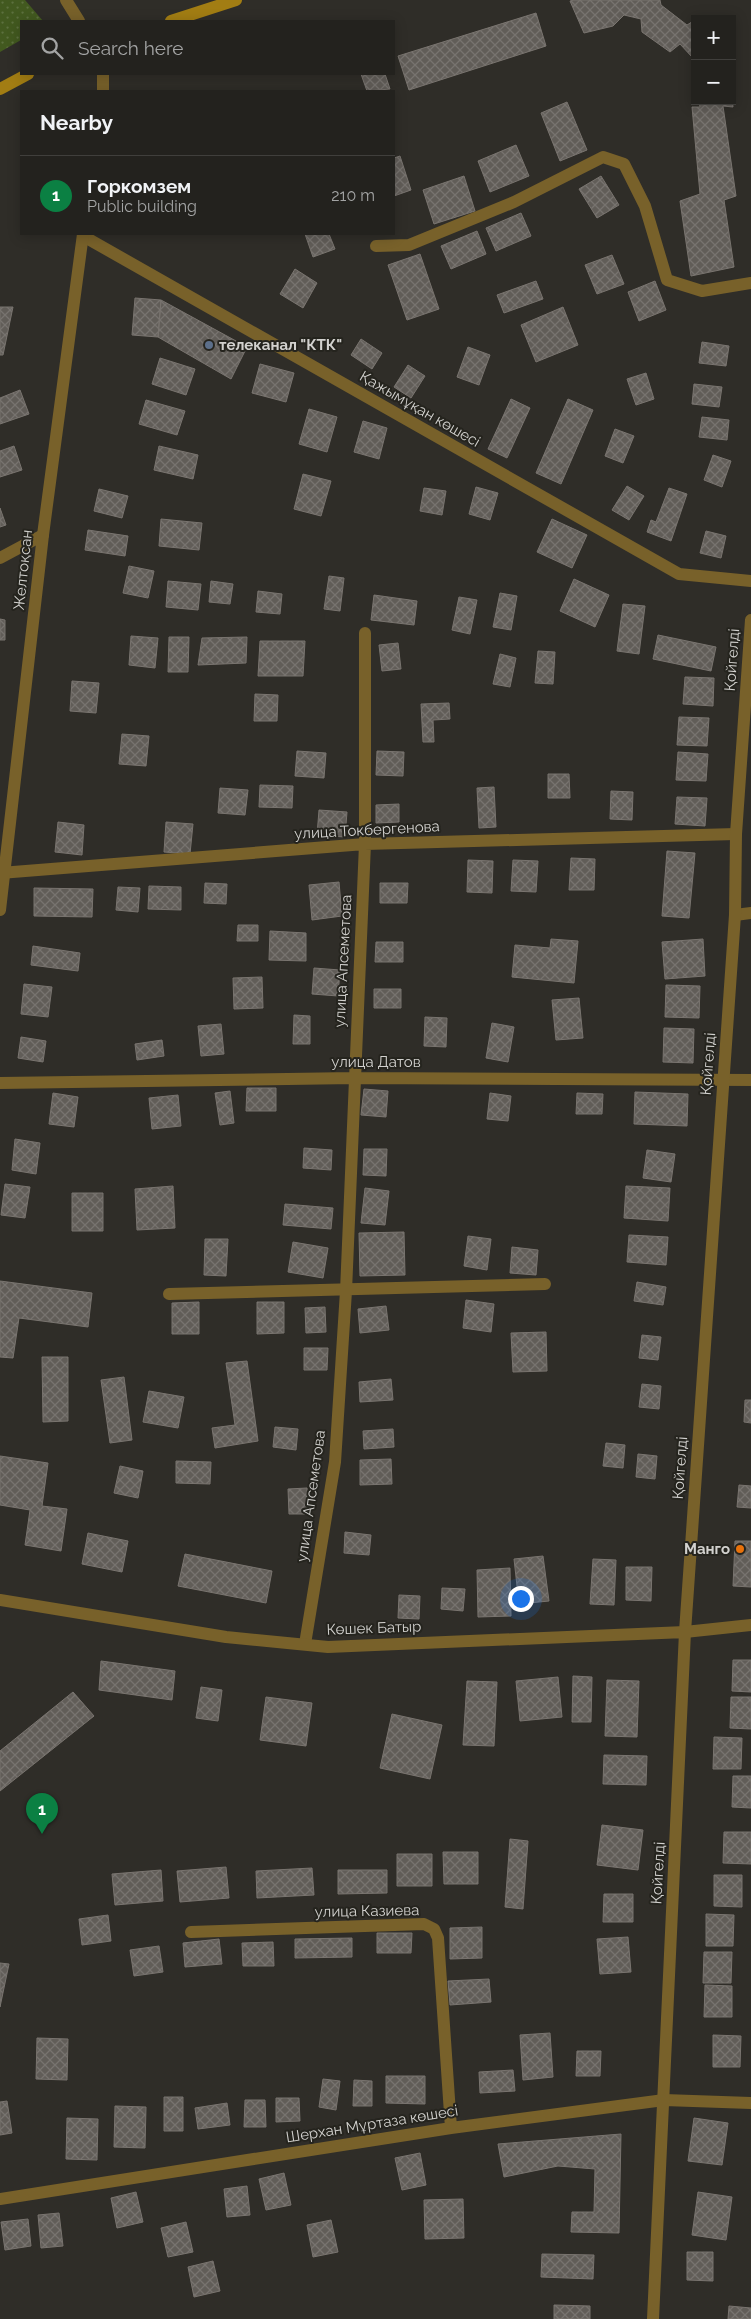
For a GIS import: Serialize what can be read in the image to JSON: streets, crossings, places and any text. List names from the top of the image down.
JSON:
{
  "streets": {
    "street": [
      "Қажымұқан көшесі",
      "Желтоқсан",
      "Қойгелді",
      "улица Токбергенова",
      "улица Апсеметова",
      "улица Датов",
      "Көшек Батыр",
      "улица Казиева",
      "Шерхан Мұртаза көшесі"
    ]
  },
  "crossings": [
    ["Қажымұқан көшесі", "Желтоқсан"],
    ["Желтоқсан", "улица Токбергенова"],
    ["Қойгелді", "улица Токбергенова"],
    ["Қойгелді", "улица Датов"],
    ["Қойгелді", "Көшек Батыр"],
    ["Қойгелді", "Шерхан Мұртаза көшесі"],
    ["улица Токбергенова", "улица Апсеметова"],
    ["улица Апсеметова", "улица Датов"],
    ["улица Апсеметова", "Көшек Батыр"],
    ["улица Казиева", "Шерхан Мұртаза көшесі"]
  ],
  "places": ["телеканал \"КТК\"", "Манго"],
  "page": {
    "map_buttons": ["+", "−"],
    "search": "Search here",
    "heading": "Nearby",
    "list": [
      {
        "mark": "1",
        "name": "Горкомзем",
        "note": "Public building",
        "value": "210 m"
      }
    ],
    "pins": "1"
  }
}
